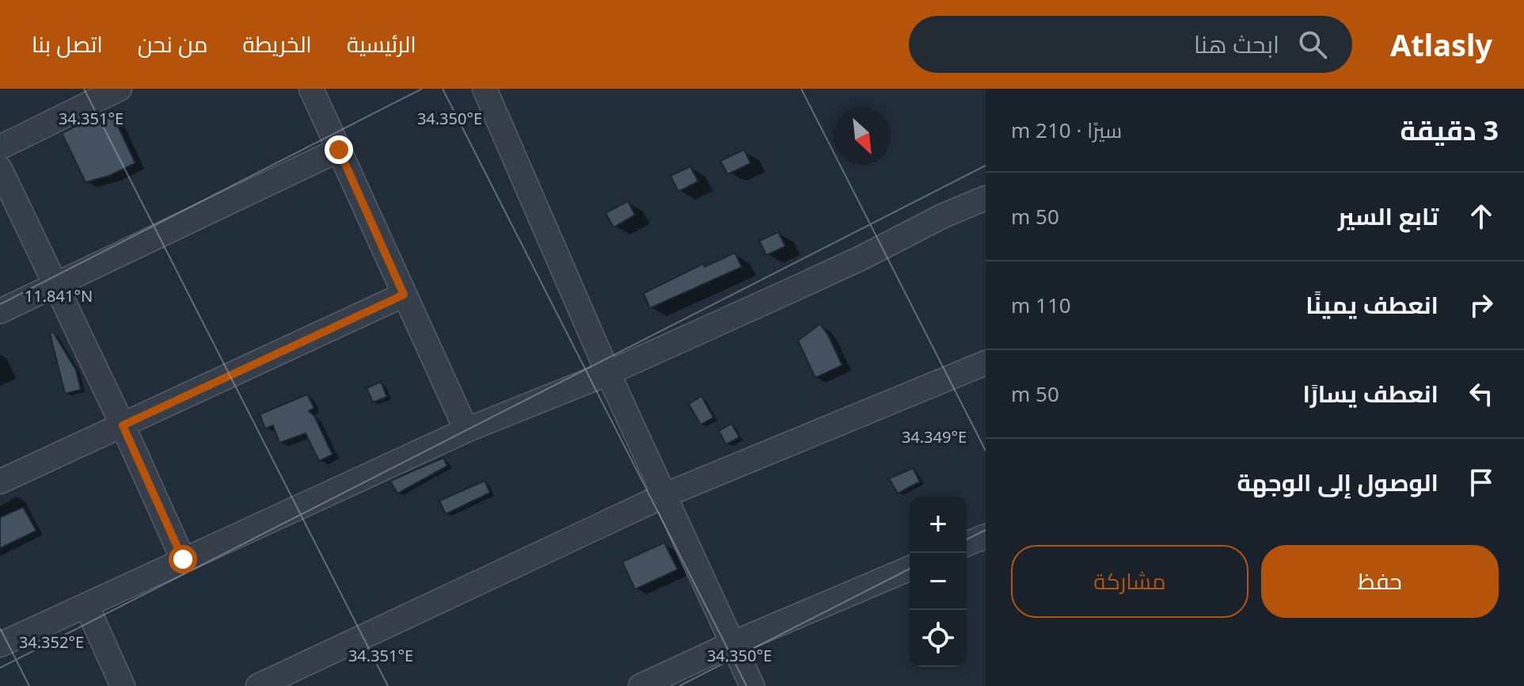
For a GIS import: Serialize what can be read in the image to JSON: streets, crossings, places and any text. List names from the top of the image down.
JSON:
{
  "north": "bottom right",
  "page": {
    "header": "Atlasly",
    "search": "ابحث هنا",
    "nav": [
      "الرئيسية",
      "الخريطة",
      "من نحن",
      "اتصل بنا"
    ],
    "heading": ["3 دقيقة", "سيرًا · 210 m"],
    "list": [
      ["تابع السير", "50 m"],
      ["انعطف يمينًا", "110 m"],
      ["انعطف يسارًا", "50 m"],
      "الوصول إلى الوجهة"
    ],
    "map_buttons": ["+", "−"],
    "buttons": ["حفظ", "مشاركة"]
  },
  "coordinates": [
    "34.351°E",
    "34.350°E",
    "11.841°N",
    "34.349°E",
    "34.352°E"
  ]
}
